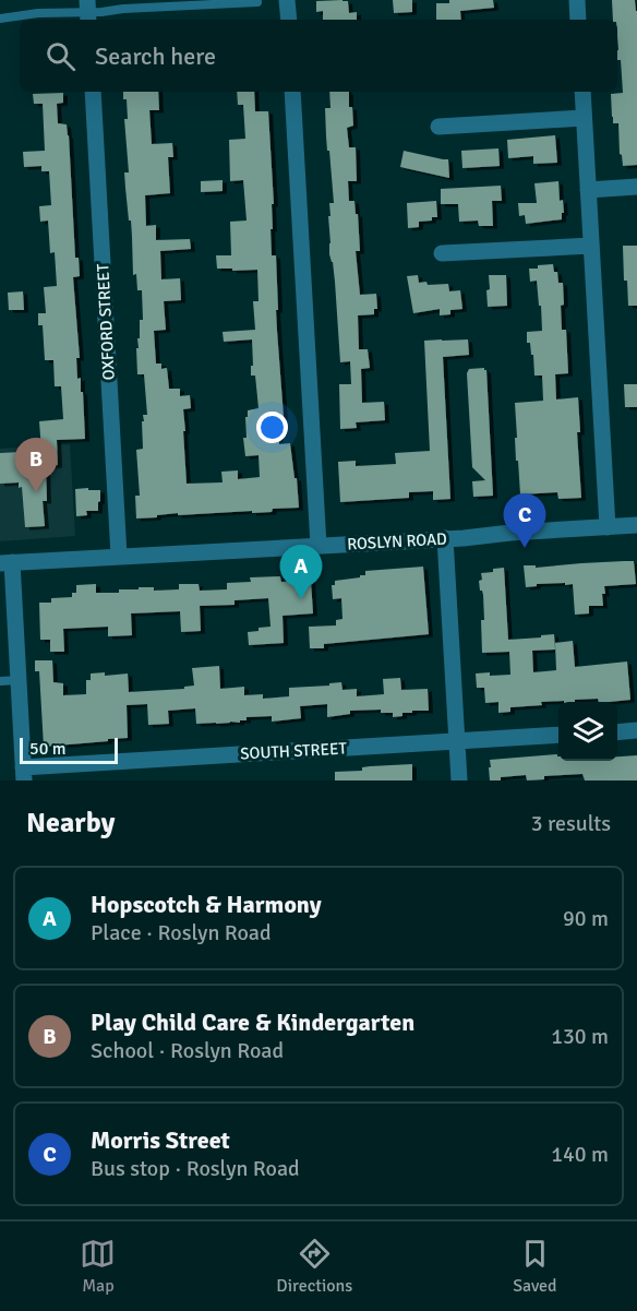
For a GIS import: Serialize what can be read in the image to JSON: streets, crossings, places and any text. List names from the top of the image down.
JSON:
{
  "streets": {
    "street": ["OXFORD STREET", "ROSLYN ROAD", "SOUTH STREET"]
  },
  "crossings": [
    ["OXFORD STREET", "ROSLYN ROAD"]
  ],
  "scale_bar": "50 m",
  "page": {
    "search": "Search here",
    "pins": ["B", "C", "A"],
    "scale": "50 m",
    "heading": ["Nearby", "3 results"],
    "list": [
      {
        "mark": "A",
        "name": "Hopscotch & Harmony",
        "note": "Place · Roslyn Road",
        "value": "90 m"
      },
      {
        "mark": "B",
        "name": "Play Child Care & Kindergarten",
        "note": "School · Roslyn Road",
        "value": "130 m"
      },
      {
        "mark": "C",
        "name": "Morris Street",
        "note": "Bus stop · Roslyn Road",
        "value": "140 m"
      }
    ],
    "nav": ["Map", "Directions", "Saved"]
  }
}
